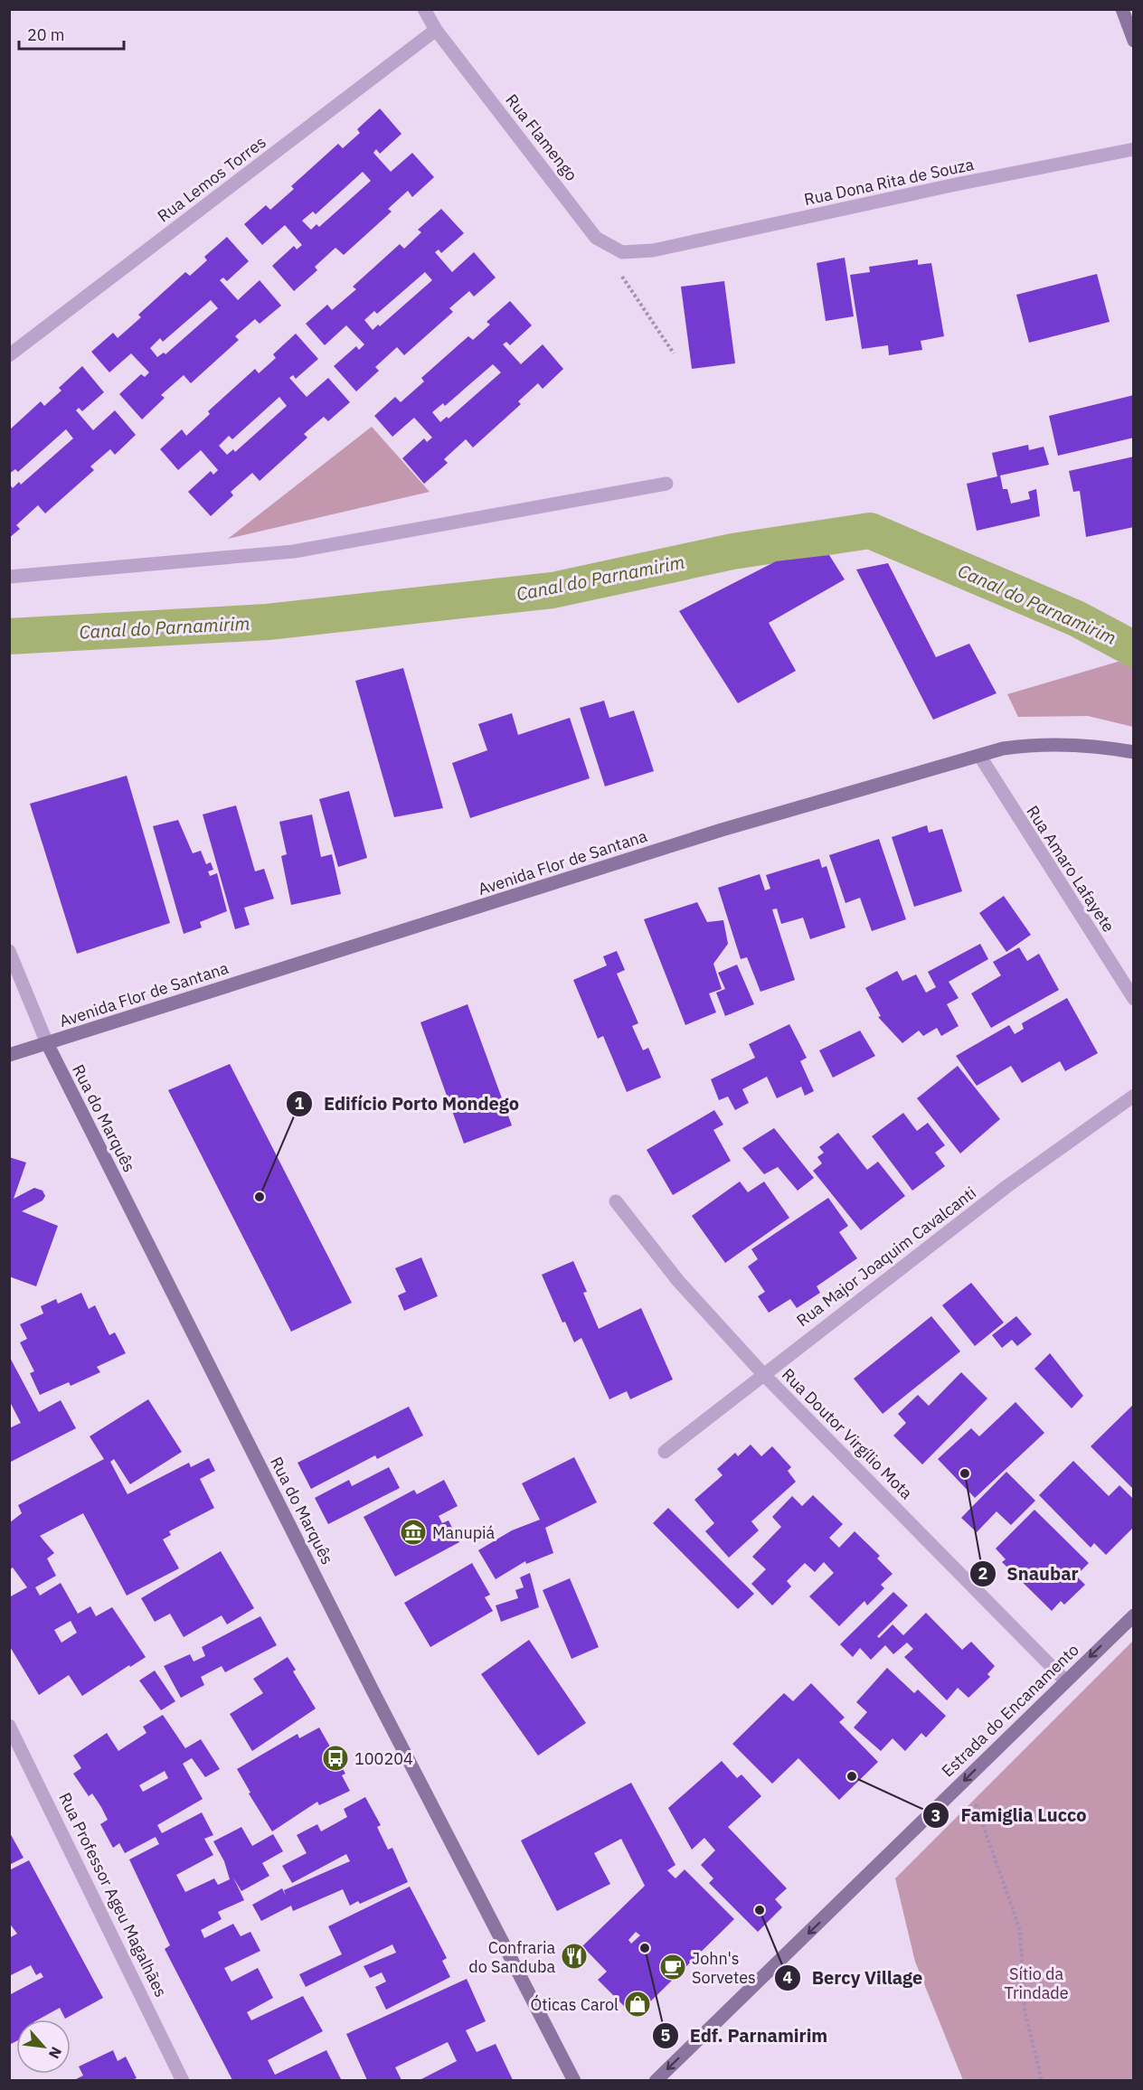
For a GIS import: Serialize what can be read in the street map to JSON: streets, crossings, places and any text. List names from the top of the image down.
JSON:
{
  "streets": {
    "main road": ["Avenida Flor de Santana", "Rua do Marquês", "Estrada do Encanamento"],
    "street": [
      "Rua Flamengo",
      "Rua Lemos Torres",
      "Rua Dona Rita de Souza",
      "Rua Amaro Lafayete",
      "Rua Major Joaquim Cavalcanti",
      "Rua Doutor Virgílio Mota",
      "Rua Professor Ageu Magalhães"
    ]
  },
  "crossings": [
    ["Rua Flamengo", "Rua Lemos Torres"],
    ["Rua Flamengo", "Rua Dona Rita de Souza"],
    ["Avenida Flor de Santana", "Rua Amaro Lafayete"],
    ["Avenida Flor de Santana", "Rua do Marquês"],
    ["Rua Major Joaquim Cavalcanti", "Rua Doutor Virgílio Mota"],
    ["Rua Doutor Virgílio Mota", "Estrada do Encanamento"]
  ],
  "one_way": ["Estrada do Encanamento"],
  "water": ["Canal do Parnamirim"],
  "parks": ["Sítio da Trindade"],
  "places": {
    "other": [
      "Edifício Porto Mondego",
      "Snaubar",
      "Famiglia Lucco",
      "Bercy Village",
      "Edf. Parnamirim"
    ],
    "museum": ["Manupiá"],
    "bus stop": ["100204"],
    "restaurant": ["Confraria do Sanduba"],
    "cafe": ["John's Sorvetes"],
    "shop": ["Óticas Carol"]
  },
  "scale_bar": "20 m",
  "north": "bottom right"
}
